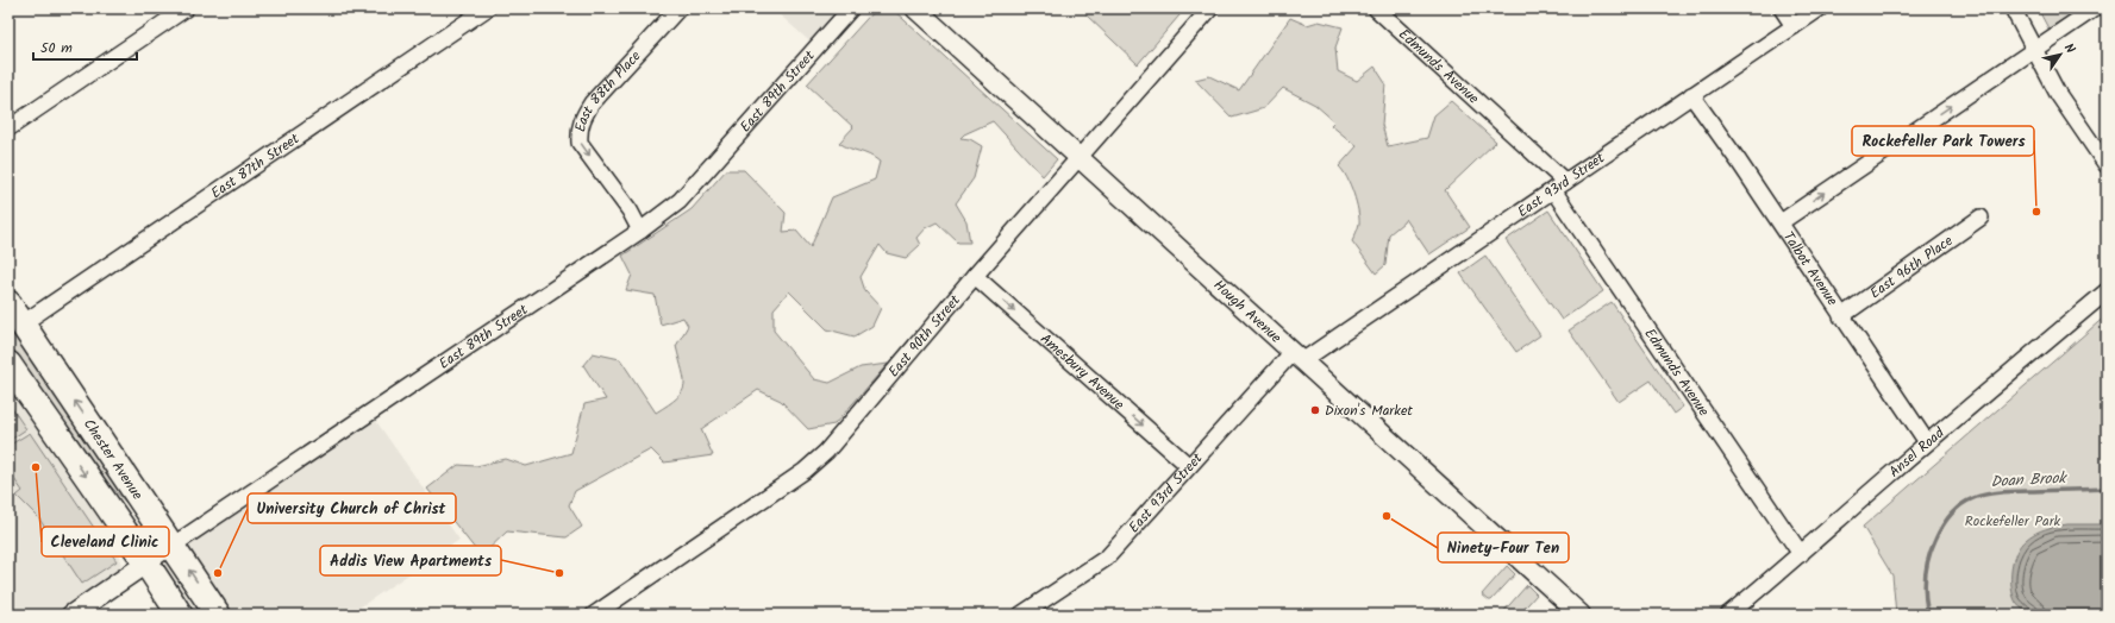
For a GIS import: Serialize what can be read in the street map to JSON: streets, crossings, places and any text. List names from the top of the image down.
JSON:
{
  "streets": {
    "main road": ["Chester Avenue"],
    "street": [
      "Edmunds Avenue",
      "East 89th Street",
      "East 88th Place",
      "East 87th Street",
      "East 93rd Street",
      "East 96th Place",
      "Talbot Avenue",
      "Hough Avenue",
      "East 90th Street",
      "Amesbury Avenue",
      "Ansel Road"
    ]
  },
  "crossings": [
    ["Edmunds Avenue", "East 93rd Street"],
    ["Edmunds Avenue", "Ansel Road"],
    ["East 89th Street", "East 88th Place"],
    ["East 89th Street", "Chester Avenue"],
    ["East 87th Street", "Chester Avenue"],
    ["East 93rd Street", "Talbot Avenue"],
    ["East 93rd Street", "Hough Avenue"],
    ["East 93rd Street", "Amesbury Avenue"],
    ["East 96th Place", "Talbot Avenue"],
    ["Talbot Avenue", "Ansel Road"],
    ["Hough Avenue", "East 90th Street"],
    ["East 90th Street", "Amesbury Avenue"]
  ],
  "one_way": ["East 88th Place", "Amesbury Avenue"],
  "water": ["Doan Brook"],
  "parks": ["Rockefeller Park"],
  "places": [
    "Rockefeller Park Towers",
    "Dixon's Market",
    "Cleveland Clinic",
    "Ninety-Four Ten",
    "University Church of Christ",
    "Addis View Apartments"
  ],
  "scale_bar": "50 m",
  "north": "top right"
}
